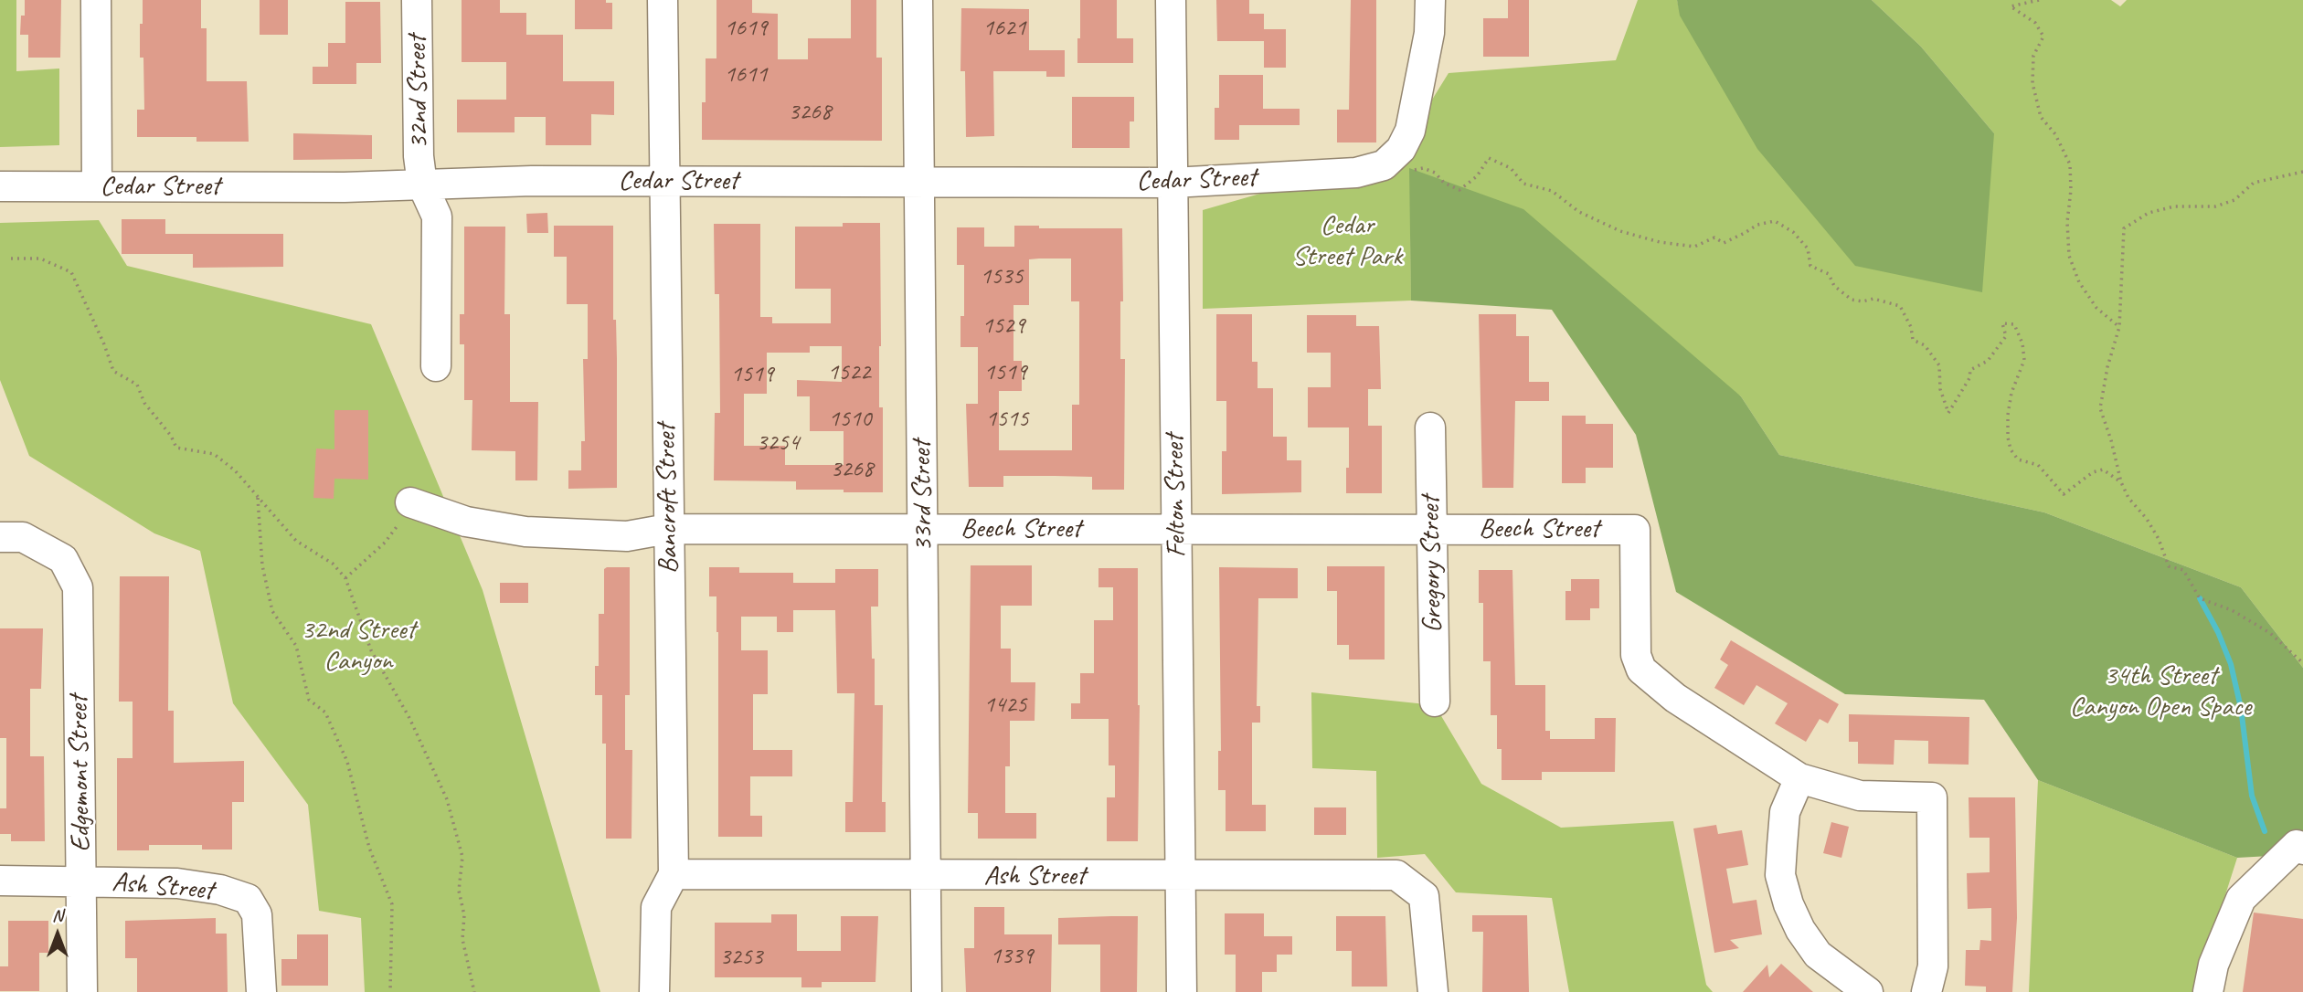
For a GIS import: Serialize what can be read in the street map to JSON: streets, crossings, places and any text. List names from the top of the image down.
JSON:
{
  "streets": {
    "street": [
      "32nd Street",
      "Cedar Street",
      "33rd Street",
      "Felton Street",
      "Bancroft Street",
      "Beech Street",
      "Gregory Street",
      "Edgemont Street",
      "Ash Street"
    ]
  },
  "crossings": [
    ["32nd Street", "Cedar Street"],
    ["Cedar Street", "33rd Street"],
    ["Cedar Street", "Felton Street"],
    ["Cedar Street", "Bancroft Street"],
    ["33rd Street", "Beech Street"],
    ["33rd Street", "Ash Street"],
    ["Felton Street", "Beech Street"],
    ["Felton Street", "Ash Street"],
    ["Bancroft Street", "Beech Street"],
    ["Bancroft Street", "Ash Street"],
    ["Beech Street", "Gregory Street"],
    ["Edgemont Street", "Ash Street"]
  ],
  "parks": ["Cedar Street Park", "32nd Street Canyon", "34th Street Canyon Open Space"],
  "house_numbers": [
    "1619",
    "1621",
    "1611",
    "3268",
    "1535",
    "1529",
    "1522",
    "1519",
    "1519",
    "1510",
    "1515",
    "3254",
    "3268",
    "1425",
    "1339",
    "3253"
  ],
  "north": "top"
}
